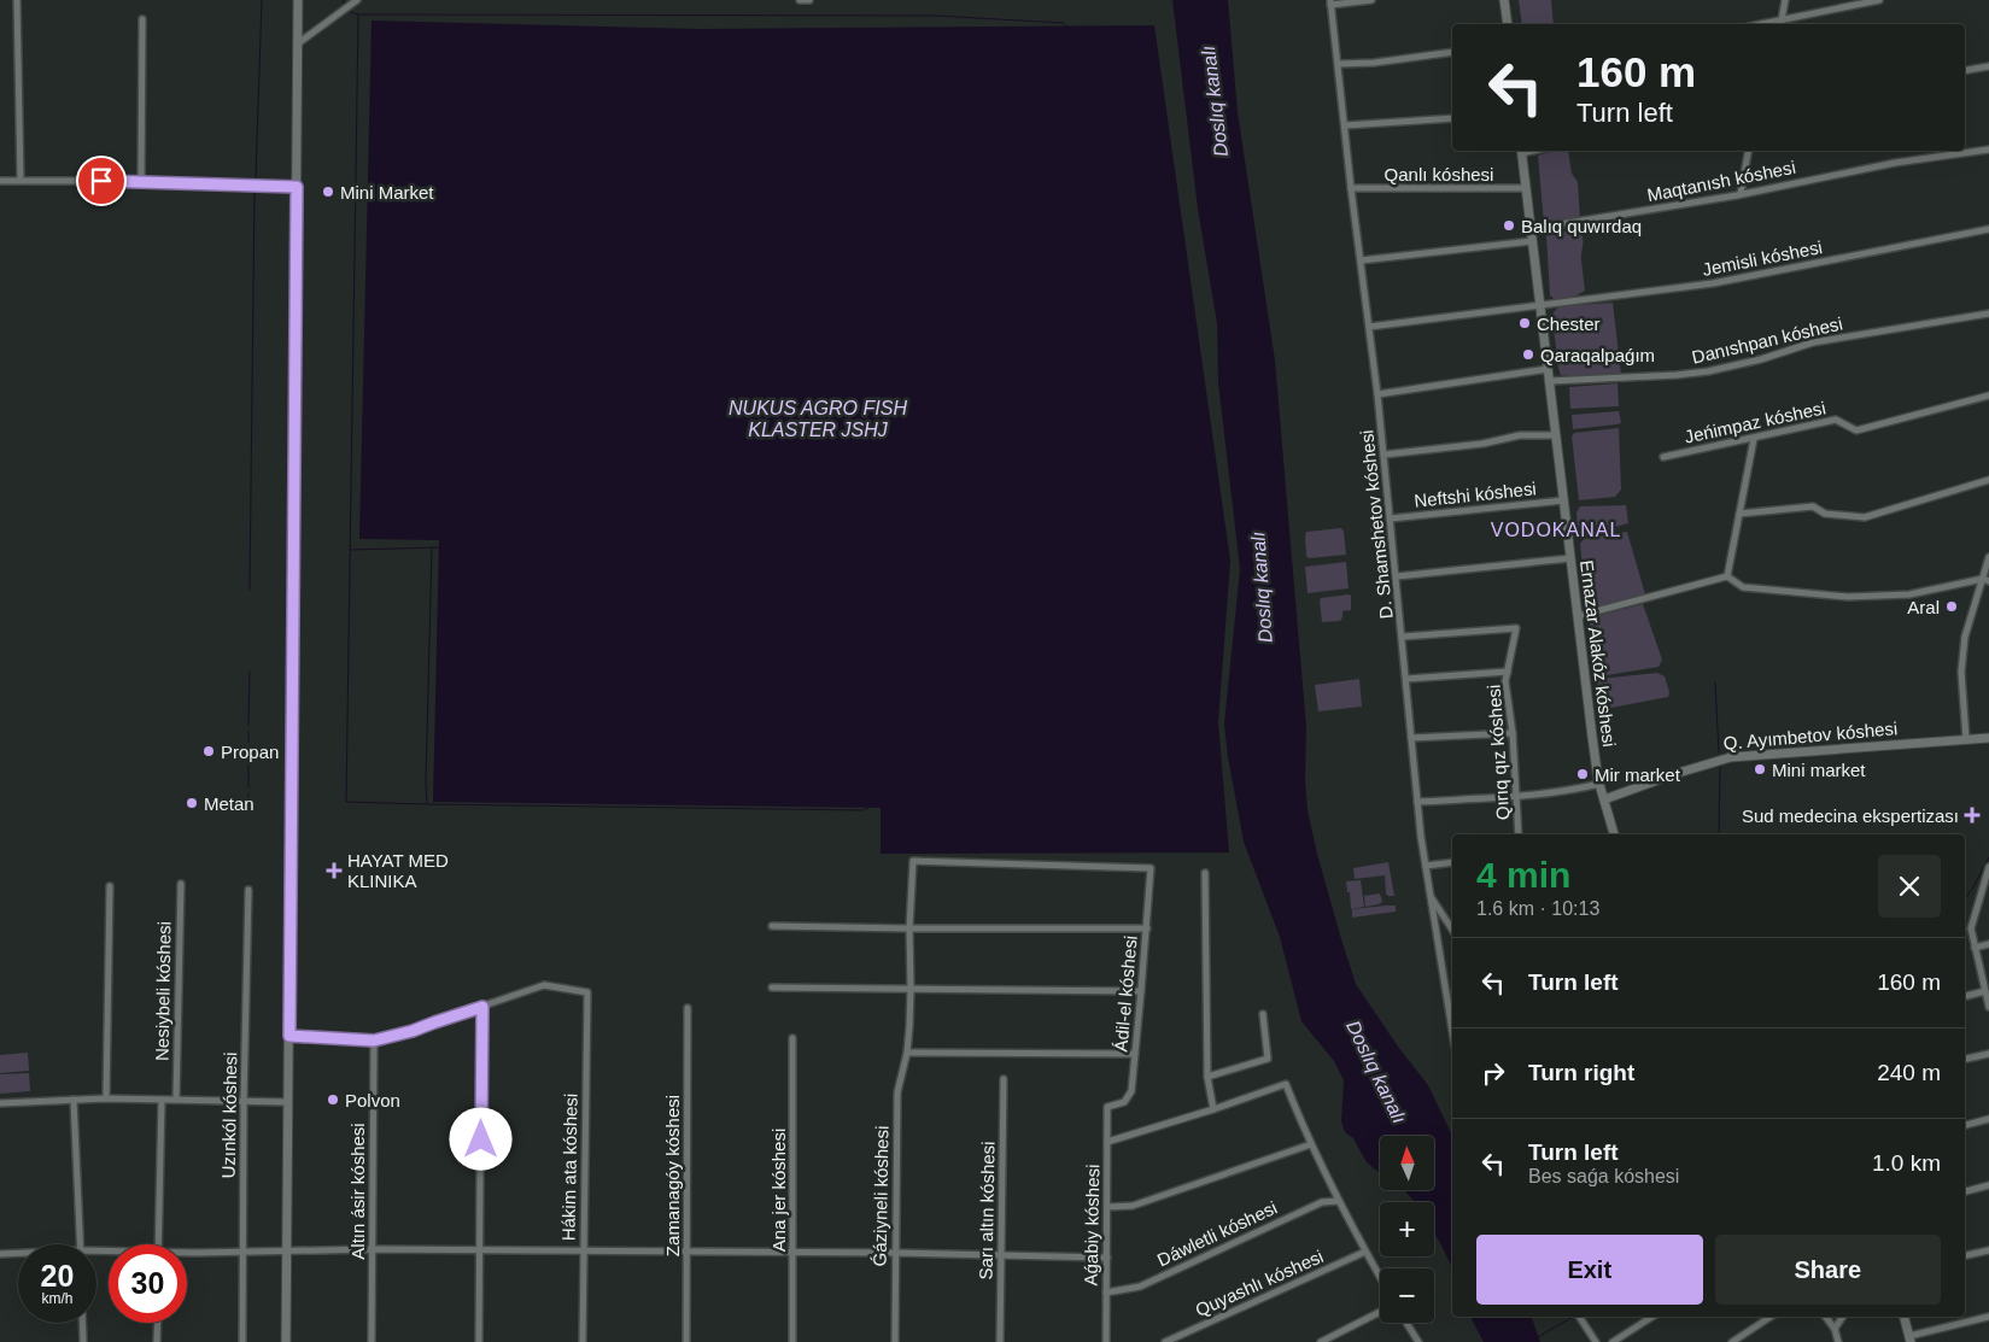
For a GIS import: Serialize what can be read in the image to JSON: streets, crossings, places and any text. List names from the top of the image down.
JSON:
{
  "streets": {
    "main road": ["Ernazar Alakóz kóshesi", "Q. Ayımbetov kóshesi"],
    "street": [
      "Qanlı kóshesi",
      "Maqtanısh kóshesi",
      "Jemisli kóshesi",
      "Danıshpan kóshesi",
      "Jeńimpaz kóshesi",
      "Neftshi kóshesi",
      "D. Shamshetov kóshesi",
      "Qırıq qız kóshesi",
      "Nesiybeli kóshesi",
      "Ádil-el kóshesi",
      "Uzınkól kóshesi",
      "Hákim ata kóshesi",
      "Zamanagóy kóshesi",
      "Ana jer kóshesi",
      "Altın ásir kóshesi",
      "Ǵáziyneli kóshesi",
      "Sarı altın kóshesi",
      "Aǵabiy kóshesi",
      "Dáwletli kóshesi",
      "Quyashlı kóshesi"
    ]
  },
  "crossings": [
    ["Qanlı kóshesi", "D. Shamshetov kóshesi"],
    ["Qanlı kóshesi", "Ernazar Alakóz kóshesi"],
    ["Maqtanısh kóshesi", "Ernazar Alakóz kóshesi"],
    ["Jemisli kóshesi", "D. Shamshetov kóshesi"],
    ["Jemisli kóshesi", "Ernazar Alakóz kóshesi"],
    ["Danıshpan kóshesi", "Ernazar Alakóz kóshesi"],
    ["Neftshi kóshesi", "D. Shamshetov kóshesi"],
    ["Neftshi kóshesi", "Ernazar Alakóz kóshesi"],
    ["D. Shamshetov kóshesi", "Qırıq qız kóshesi"],
    ["Ernazar Alakóz kóshesi", "Q. Ayımbetov kóshesi"],
    ["Ádil-el kóshesi", "Ǵáziyneli kóshesi"],
    ["Ádil-el kóshesi", "Aǵabiy kóshesi"],
    ["Aǵabiy kóshesi", "Dáwletli kóshesi"]
  ],
  "districts": ["VODOKANAL"],
  "water": ["Doslıq kanalı", "NUKUS AGRO FISH KLASTER JSHJ"],
  "places": {
    "other": [
      "Mini Market",
      "Balıq quwırdaq",
      "Chester",
      "Qaraqalpaǵım",
      "Aral",
      "Propan",
      "Mini market",
      "Mir market",
      "Metan",
      "Polvon"
    ],
    "health": ["Sud medecina ekspertizası", "HAYAT MED KLINIKA"]
  },
  "north": "top",
  "page": {
    "turn": ["160 m", "Turn left"],
    "heading": ["4 min", "1.6 km · 10:13"],
    "list": [
      {
        "name": "Turn left",
        "value": "160 m"
      },
      {
        "name": "Turn right",
        "value": "240 m"
      },
      {
        "name": "Turn left",
        "note": "Bes saǵa kóshesi",
        "value": "1.0 km"
      }
    ],
    "map_buttons": ["+", "−"],
    "buttons": ["Exit", "Share"],
    "speed": "20 km/h",
    "limit": "30"
  }
}
